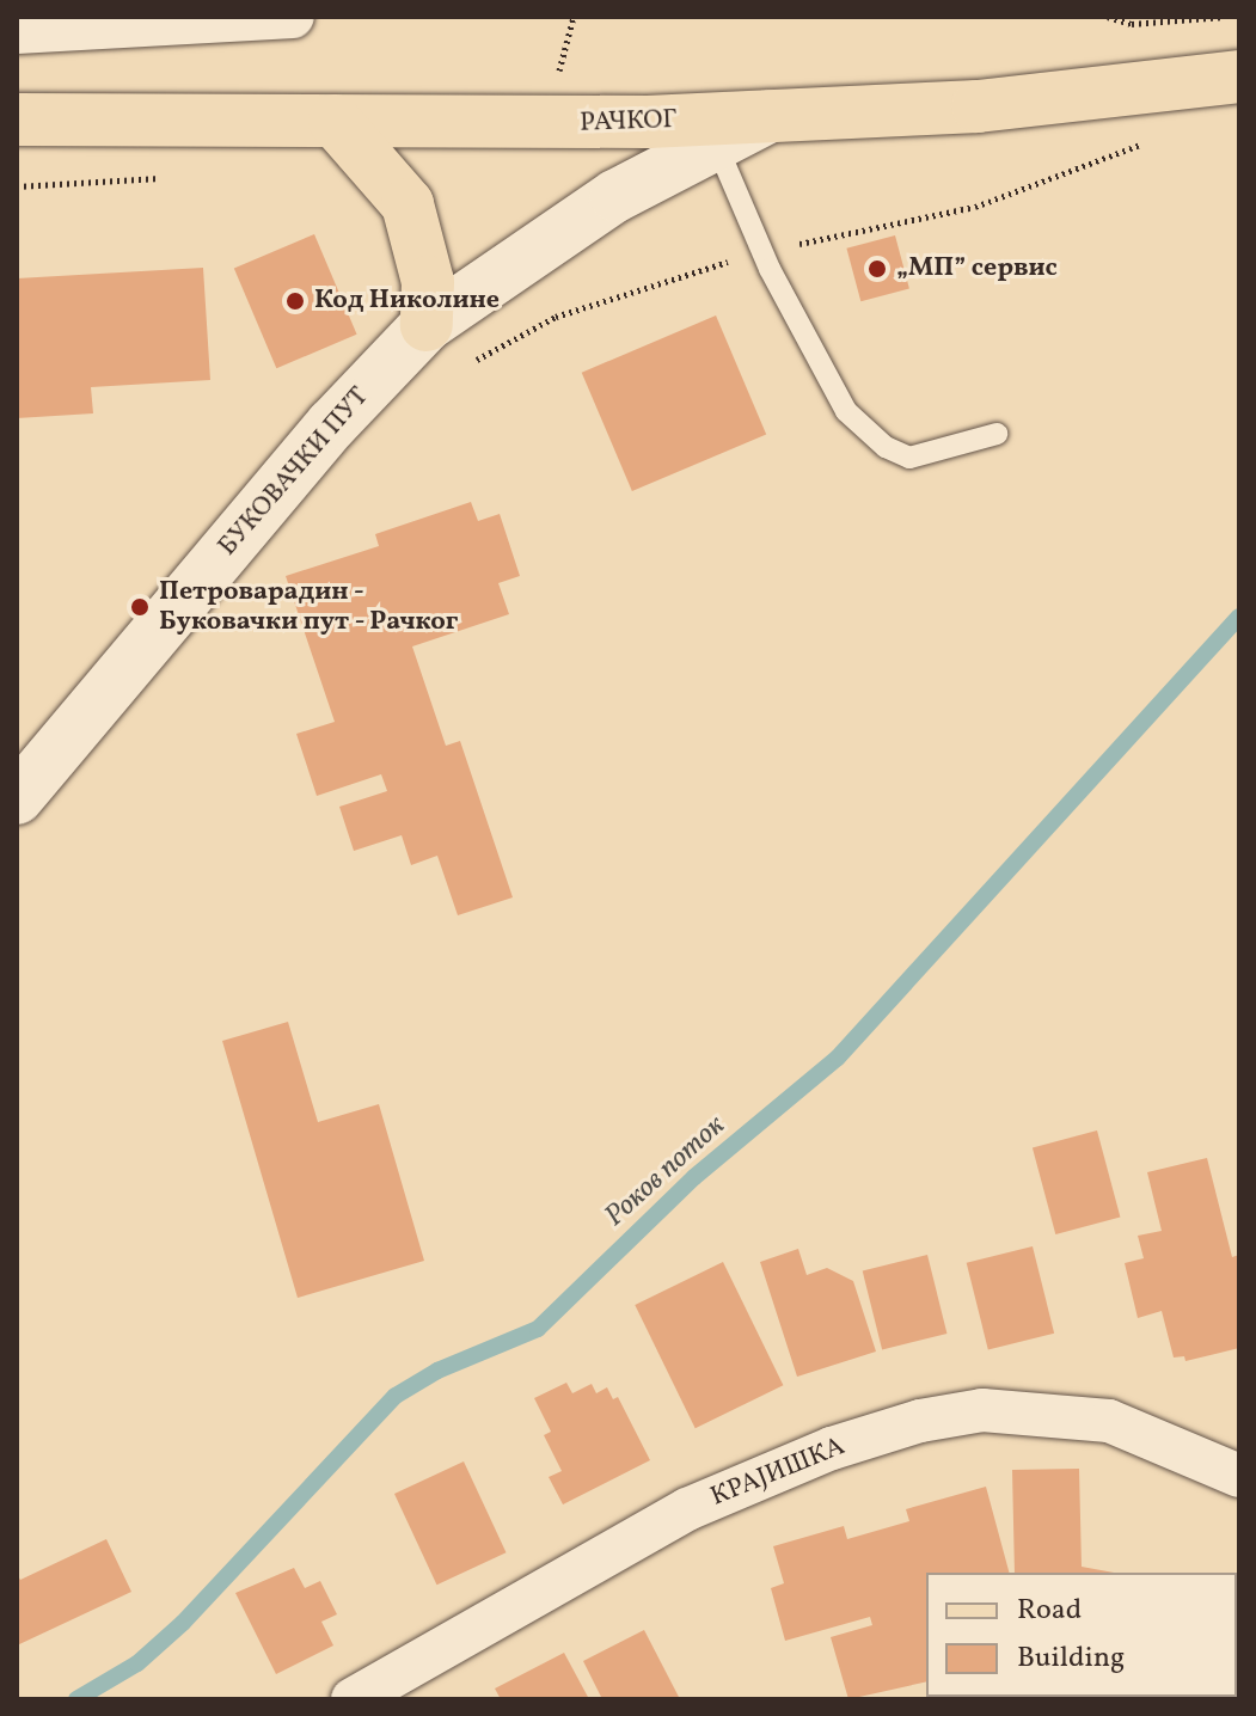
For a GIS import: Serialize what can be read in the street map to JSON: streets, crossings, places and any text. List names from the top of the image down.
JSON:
{
  "streets": {
    "main road": ["РАЧКОГ"],
    "street": ["БУКОВАЧКИ ПУТ", "КРАЈИШКА"]
  },
  "crossings": [
    ["РАЧКОГ", "БУКОВАЧКИ ПУТ"]
  ],
  "water": ["Роков поток"],
  "places": ["„МП” сервис", "Код Николине", "Петроварадин - Буковачки пут - Рачког"],
  "legend": ["Road", "Building"]
}
